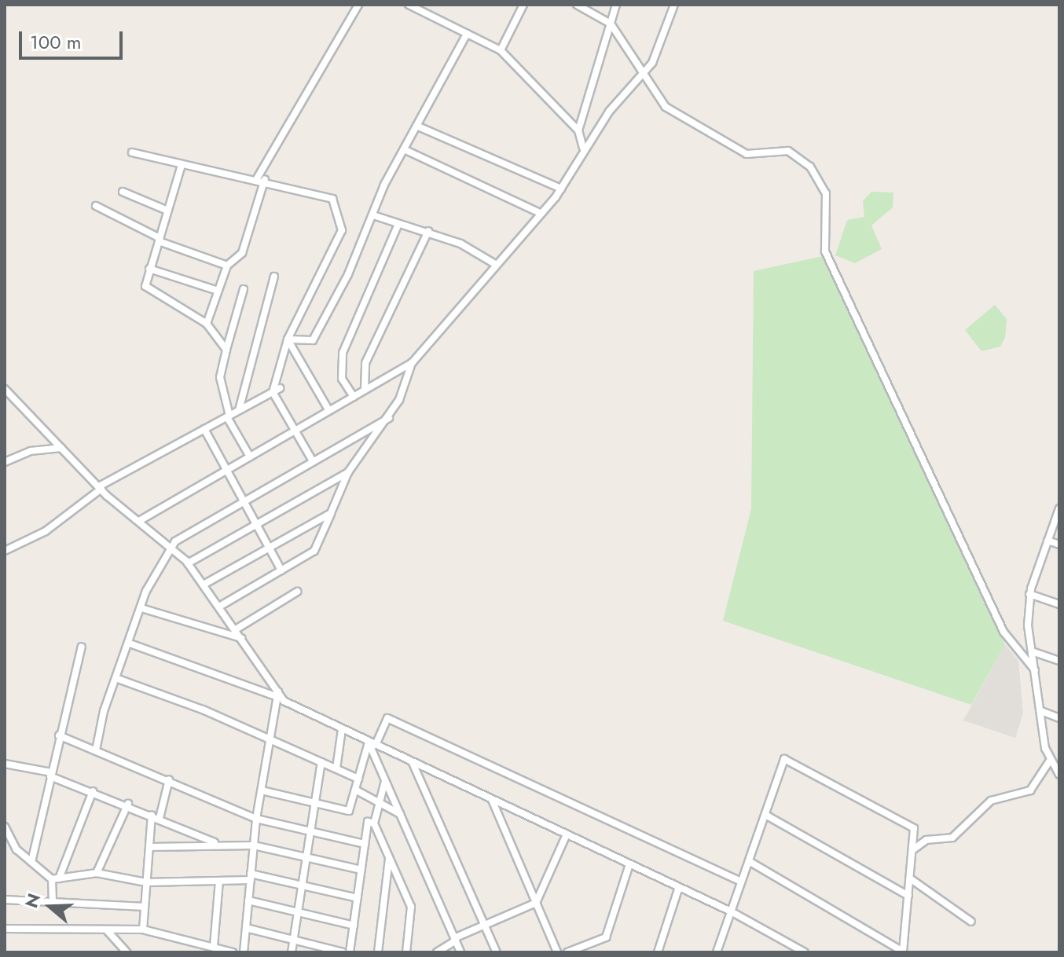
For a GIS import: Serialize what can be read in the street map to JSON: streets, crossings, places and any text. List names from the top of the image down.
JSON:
{
  "scale_bar": "100 m",
  "north": "left"
}
